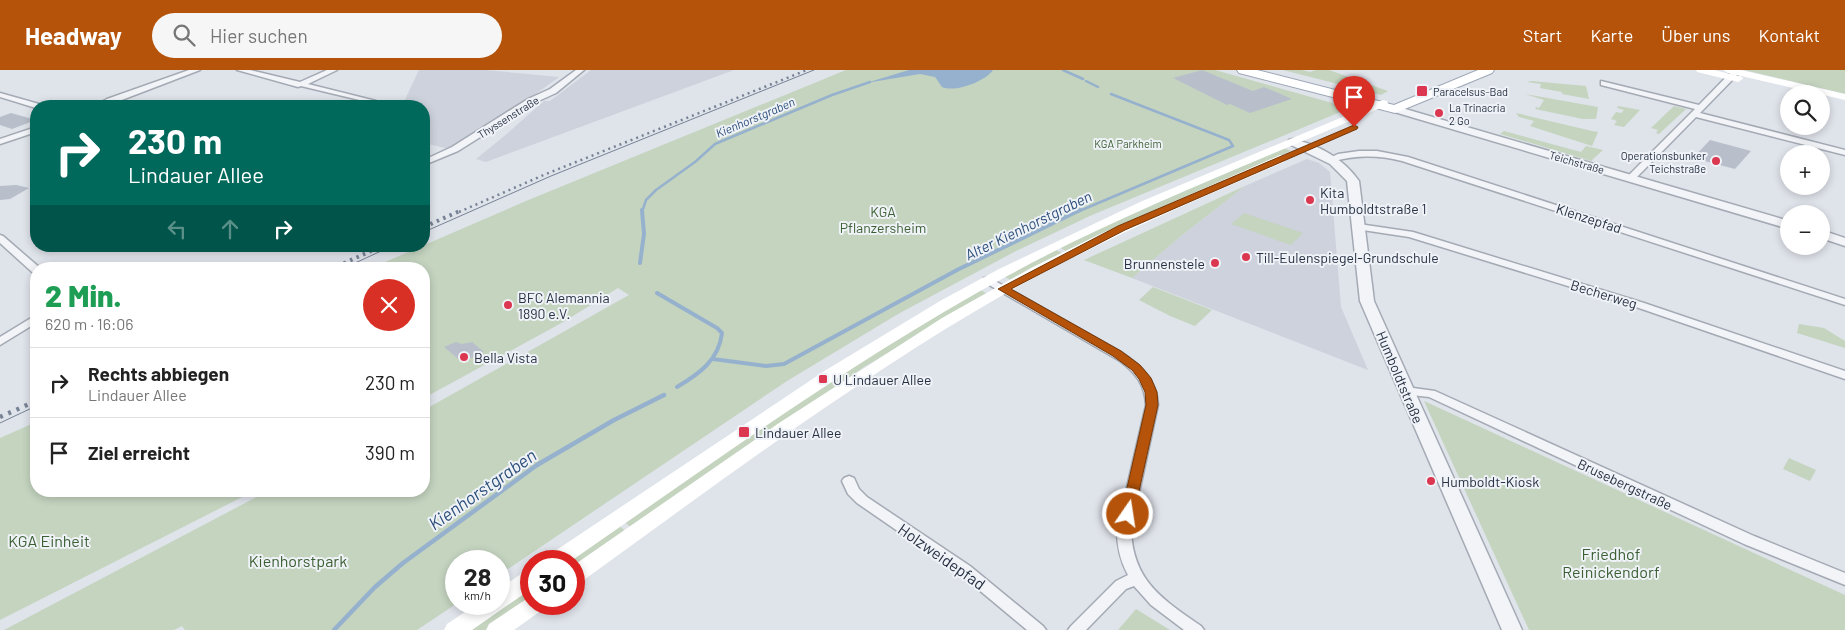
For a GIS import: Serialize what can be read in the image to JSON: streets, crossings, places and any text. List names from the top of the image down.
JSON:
{
  "streets": {
    "street": [
      "Thyssenstraße",
      "Teichstraße",
      "Klenzepfad",
      "Becherweg",
      "Humboldtstraße",
      "Brusebergstraße",
      "Holzweidepfad"
    ]
  },
  "crossings": [
    ["Klenzepfad", "Humboldtstraße"],
    ["Becherweg", "Humboldtstraße"],
    ["Humboldtstraße", "Brusebergstraße"]
  ],
  "water": ["Kienhorstgraben", "Alter Kienhorstgraben"],
  "parks": [
    "KGA Parkheim",
    "KGA Pflanzersheim",
    "KGA Einheit",
    "Friedhof Reinickendorf",
    "Kienhorstpark"
  ],
  "places": {
    "transit": ["Paracelsus-Bad", "U Lindauer Allee", "Lindauer Allee"],
    "other": [
      "La Trinacria 2 Go",
      "Operationsbunker Teichstraße",
      "Kita Humboldtstraße 1",
      "Till-Eulenspiegel-Grundschule",
      "Brunnenstele",
      "BFC Alemannia 1890 e.V.",
      "Bella Vista",
      "Humboldt-Kiosk"
    ]
  },
  "page": {
    "header": "Headway",
    "search": "Hier suchen",
    "nav": [
      "Start",
      "Karte",
      "Über uns",
      "Kontakt"
    ],
    "map_buttons": ["+", "−"],
    "turn": ["230 m", "Lindauer Allee"],
    "heading": ["2 Min.", "620 m · 16:06"],
    "list": [
      {
        "name": "Rechts abbiegen",
        "note": "Lindauer Allee",
        "value": "230 m"
      },
      {
        "name": "Ziel erreicht",
        "value": "390 m"
      }
    ],
    "speed": "28 km/h",
    "limit": "30"
  }
}
